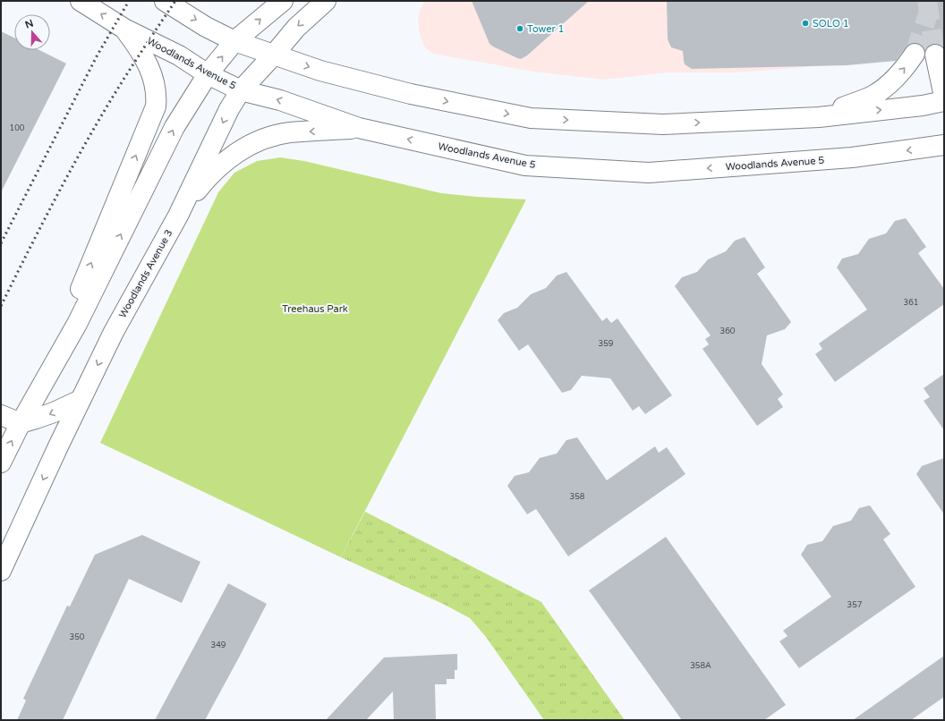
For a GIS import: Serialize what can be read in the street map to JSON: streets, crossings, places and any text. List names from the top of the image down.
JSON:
{
  "streets": {
    "main road": ["Woodlands Avenue 5", "Woodlands Avenue 3"]
  },
  "crossings": [
    ["Woodlands Avenue 5", "Woodlands Avenue 3"]
  ],
  "parks": ["Treehaus Park"],
  "places": ["SOLO 1", "Tower 1"],
  "house_numbers": [
    "100",
    "361",
    "360",
    "359",
    "358",
    "357",
    "350",
    "349",
    "358A"
  ],
  "north": "top"
}
